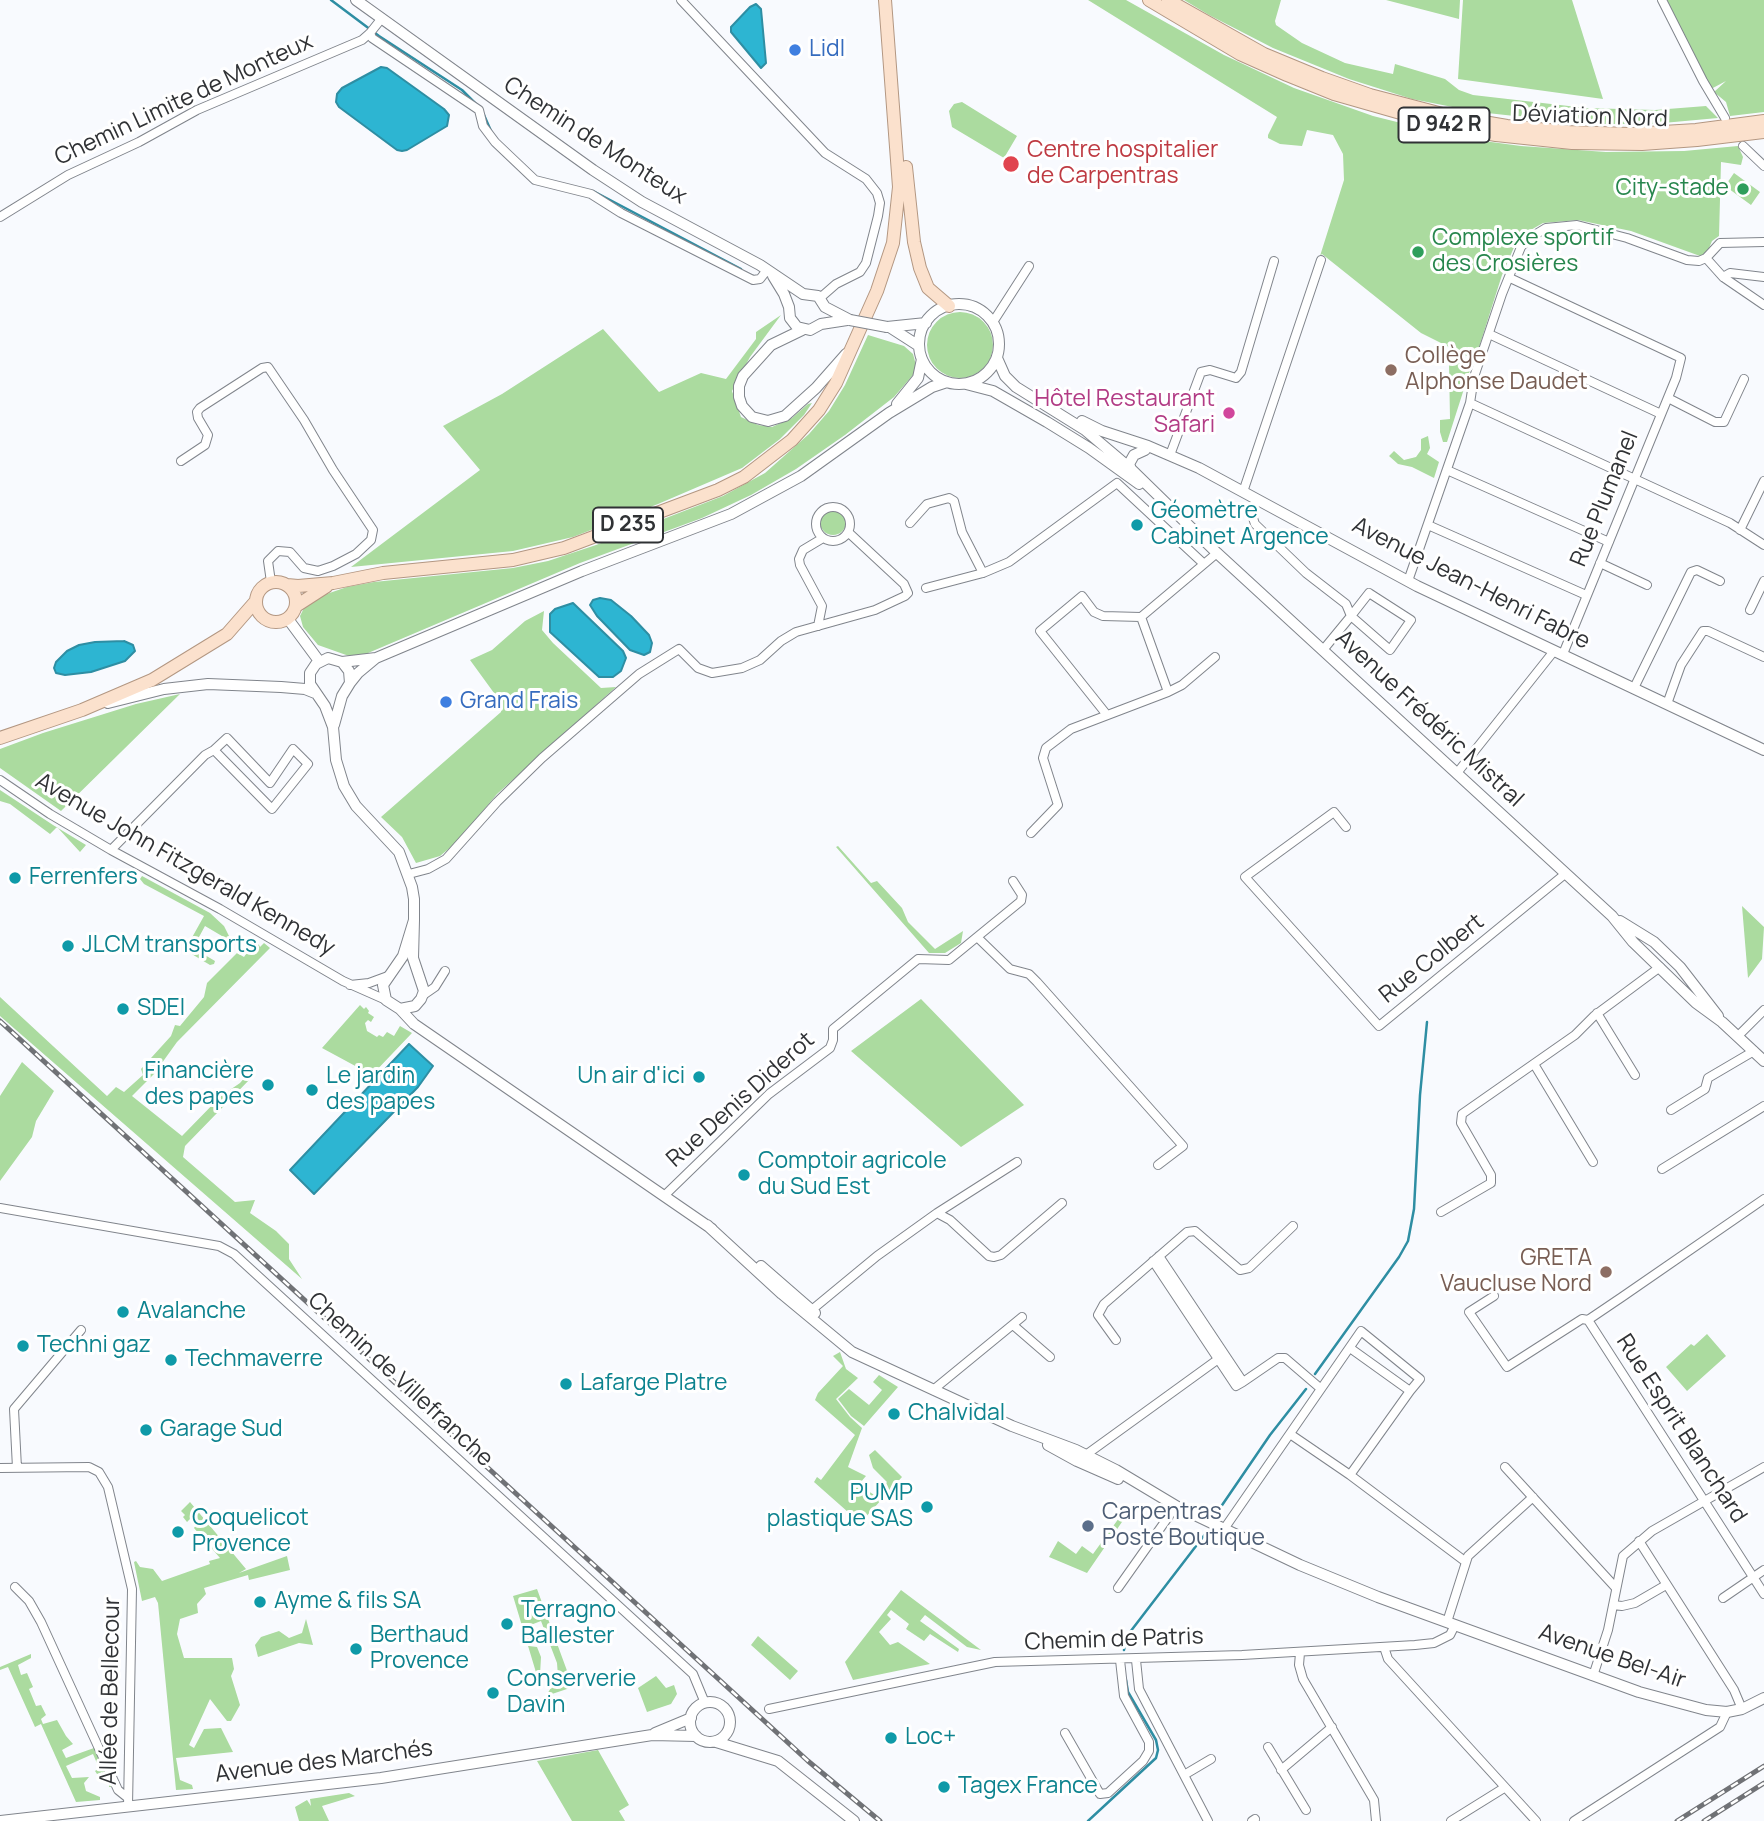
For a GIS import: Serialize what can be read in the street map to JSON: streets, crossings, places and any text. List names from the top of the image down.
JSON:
{
  "streets": {
    "main road": [
      "Déviation Nord",
      "D 942 R",
      "Chemin de Monteux",
      "D 235",
      "Avenue Jean-Henri Fabre",
      "Avenue Frédéric Mistral",
      "Avenue Bel-Air",
      "Avenue des Marchés"
    ],
    "street": [
      "Chemin Limite de Monteux",
      "Rue Plumanel",
      "Avenue John Fitzgerald Kennedy",
      "Rue Colbert",
      "Rue Denis Diderot",
      "Chemin de Villefranche",
      "Rue Esprit Blanchard",
      "Chemin de Patris",
      "Allée de Bellecour"
    ]
  },
  "crossings": [
    ["Chemin Limite de Monteux", "Chemin de Monteux"],
    ["Rue Plumanel", "Avenue Jean-Henri Fabre"],
    ["Rue Plumanel", "Avenue Frédéric Mistral"],
    ["Avenue Frédéric Mistral", "Rue Colbert"],
    ["Chemin de Villefranche", "Avenue des Marchés"],
    ["Chemin de Patris", "Avenue Bel-Air"],
    ["Allée de Bellecour", "Avenue des Marchés"]
  ],
  "places": [
    "Lidl",
    "Centre hospitalier de Carpentras",
    "City-stade",
    "Complexe sportif des Crosières",
    "Collège Alphonse Daudet",
    "Hôtel Restaurant Safari",
    "Géomètre Cabinet Argence",
    "Grand Frais",
    "Ferrenfers",
    "JLCM transports",
    "SDEI",
    "Un air d'ici",
    "Financière des papes",
    "Le jardin des papes",
    "Comptoir agricole du Sud Est",
    "GRETA Vaucluse Nord",
    "Avalanche",
    "Techni gaz",
    "Techmaverre",
    "Lafarge Platre",
    "Chalvidal",
    "Garage Sud",
    "PUMP plastique SAS",
    "Carpentras Poste Boutique",
    "Coquelicot Provence",
    "Ayme & fils SA",
    "Terragno Ballester",
    "Berthaud Provence",
    "Conserverie Davin",
    "Loc+",
    "Tagex France"
  ]
}
